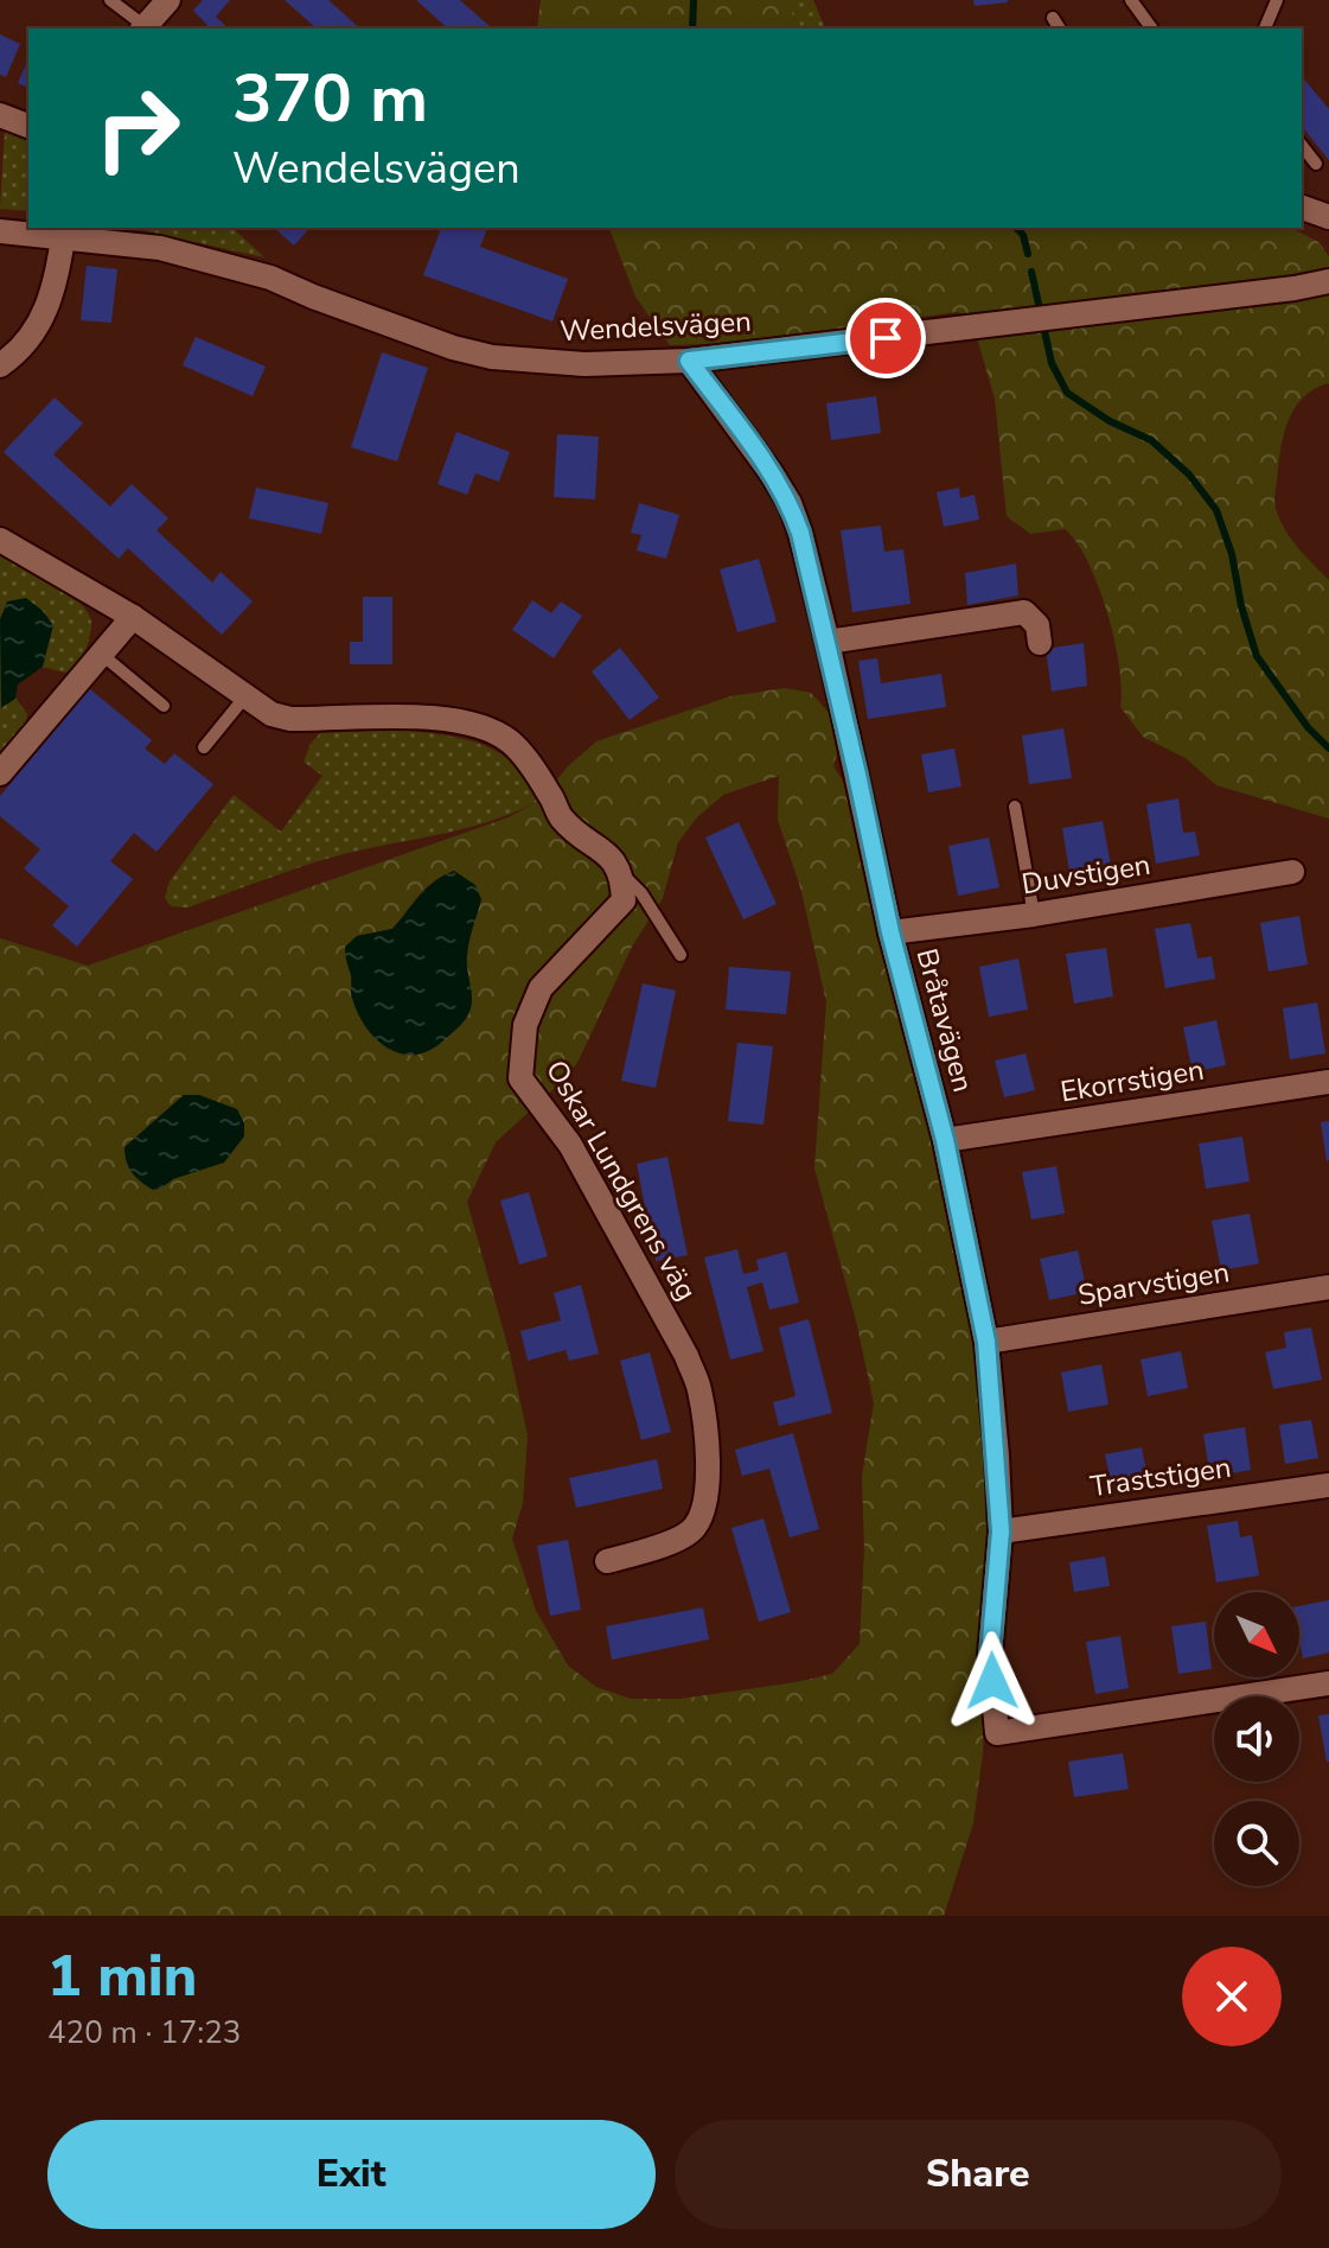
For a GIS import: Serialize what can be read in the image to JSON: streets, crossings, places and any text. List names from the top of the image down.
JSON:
{
  "streets": {
    "street": [
      "Wendelsvägen",
      "Duvstigen",
      "Bråtavägen",
      "Ekorrstigen",
      "Oskar Lundgrens väg",
      "Sparvstigen",
      "Traststigen"
    ]
  },
  "crossings": [
    ["Wendelsvägen", "Bråtavägen"],
    ["Duvstigen", "Bråtavägen"],
    ["Bråtavägen", "Ekorrstigen"],
    ["Bråtavägen", "Sparvstigen"],
    ["Bråtavägen", "Traststigen"]
  ],
  "north": "bottom right",
  "page": {
    "turn": ["370 m", "Wendelsvägen"],
    "heading": ["1 min", "420 m · 17:23"],
    "buttons": ["Exit", "Share"]
  }
}
